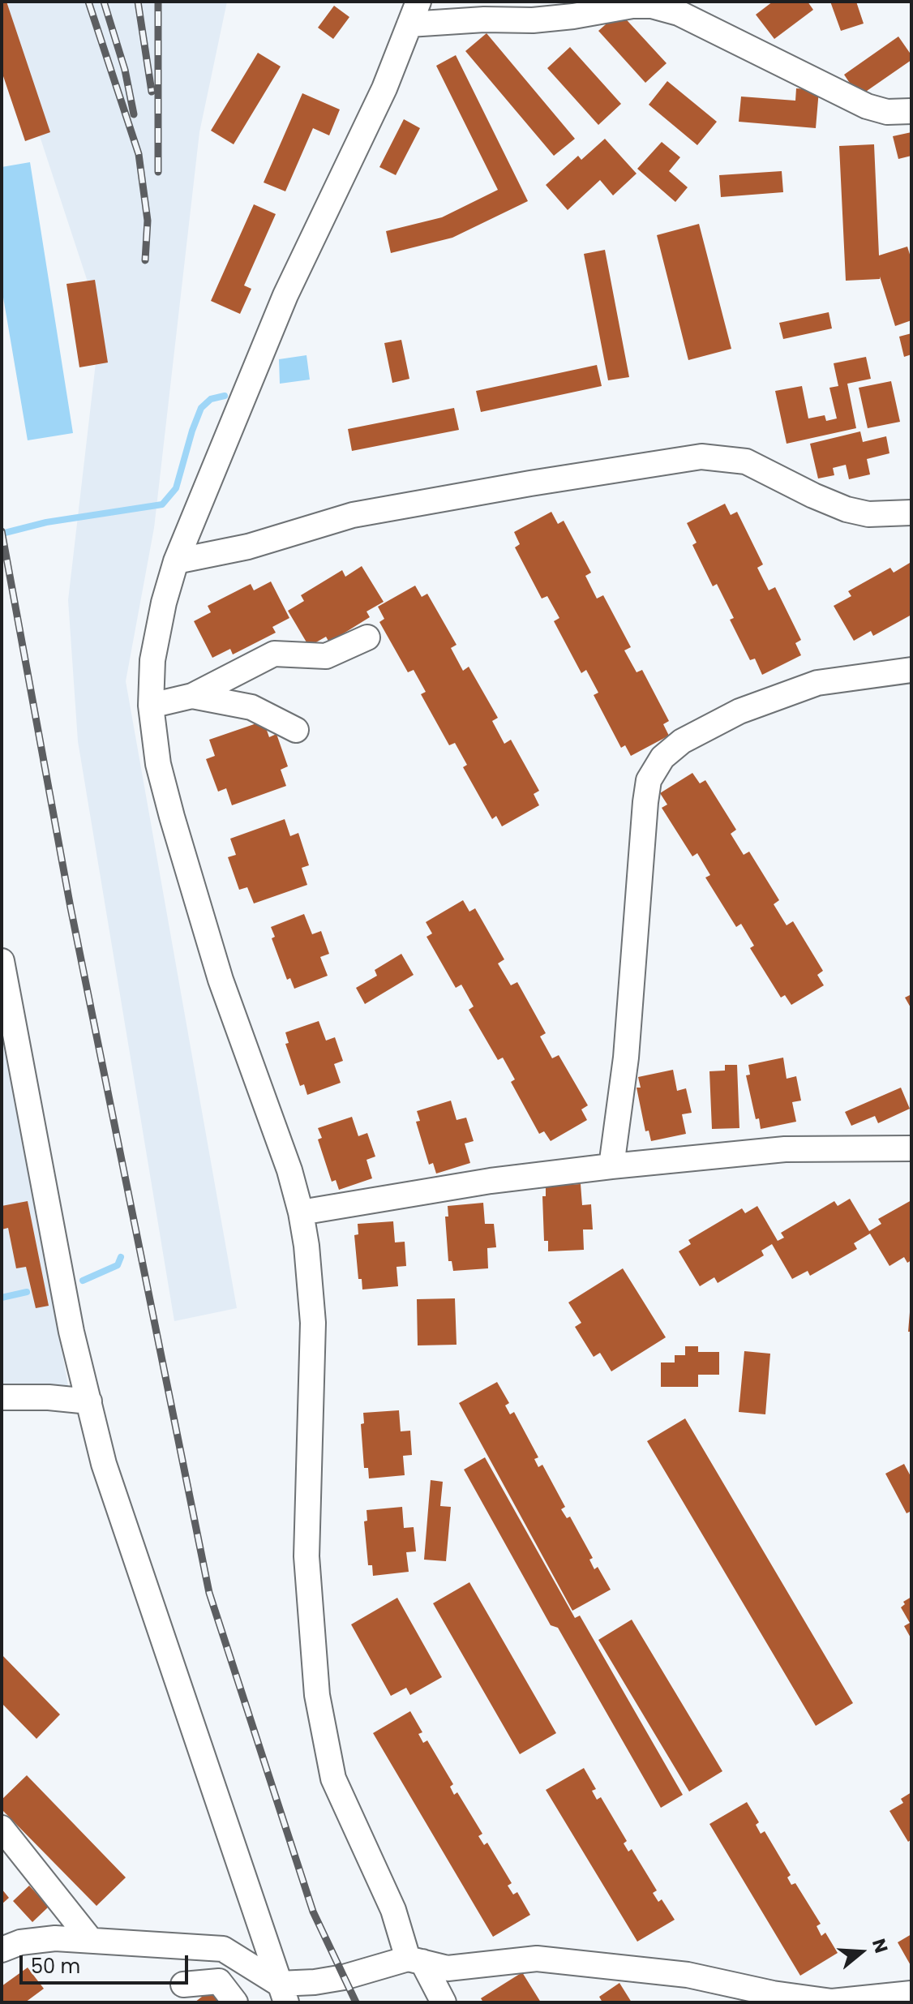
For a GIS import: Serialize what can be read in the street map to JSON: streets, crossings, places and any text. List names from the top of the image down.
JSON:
{
  "scale_bar": "50 m",
  "north": "right"
}
